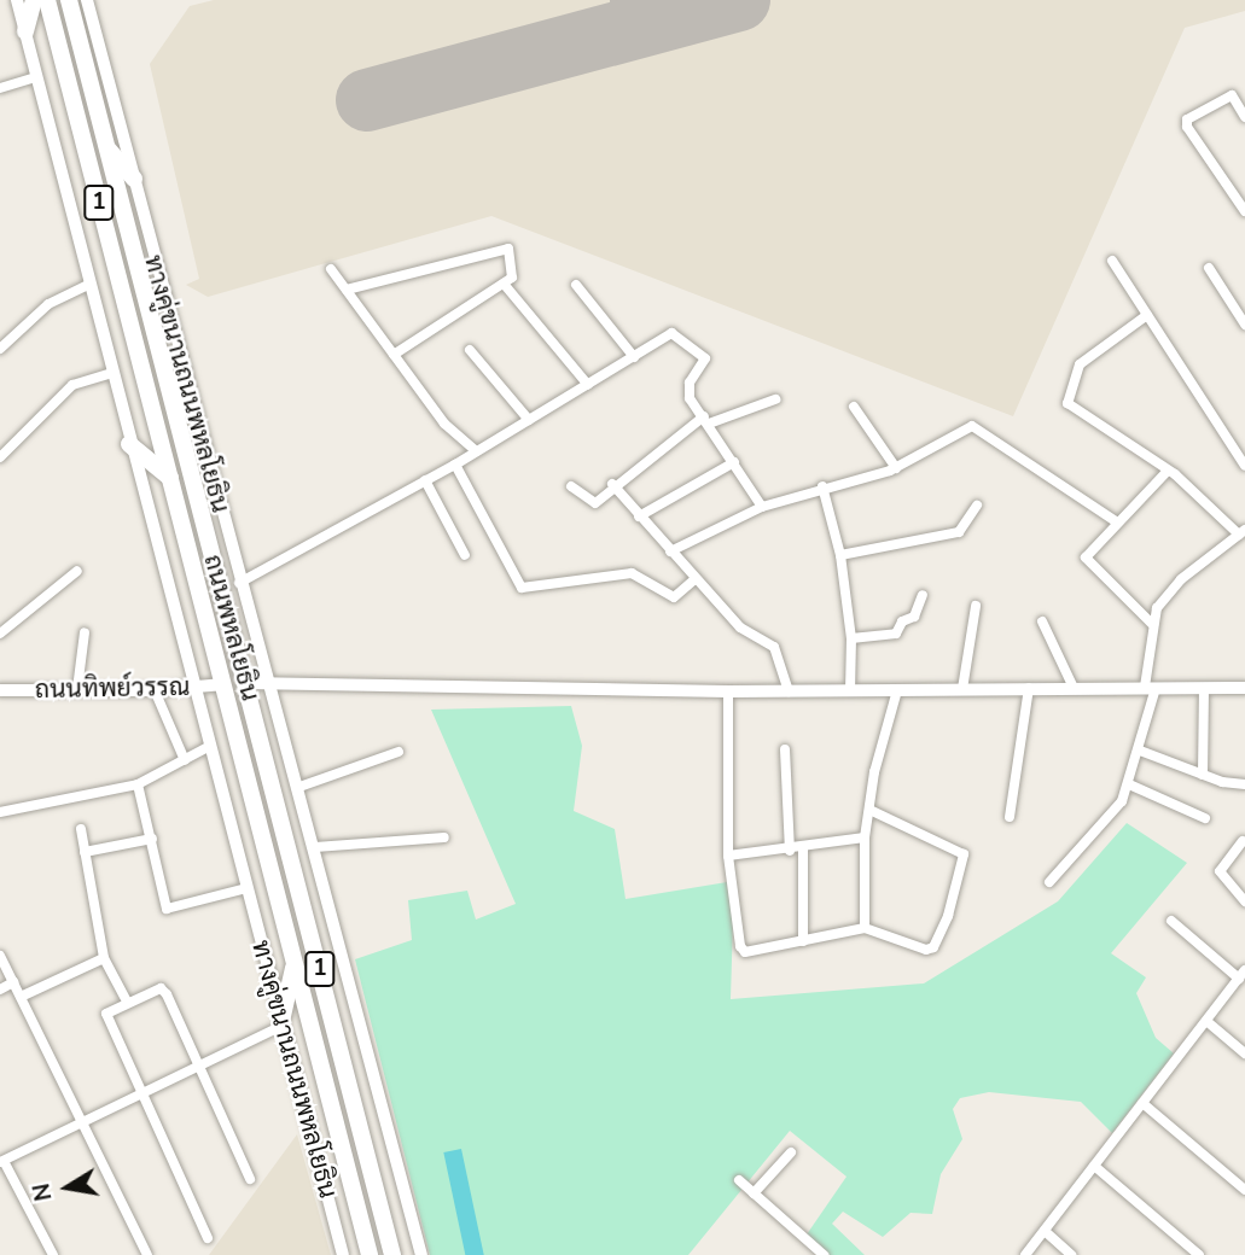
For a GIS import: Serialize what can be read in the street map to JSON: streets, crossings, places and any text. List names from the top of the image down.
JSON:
{
  "streets": {
    "highway": ["1", "ถนนพหลโยธิน"],
    "main road": ["ทางคู่ขนานถนนพหลโยธิน", "ถนนทิพย์วรรณ"]
  },
  "crossings": [
    ["ทางคู่ขนานถนนพหลโยธิน", "ถนนทิพย์วรรณ"],
    ["ถนนพหลโยธิน", "ถนนทิพย์วรรณ"]
  ],
  "north": "left"
}
